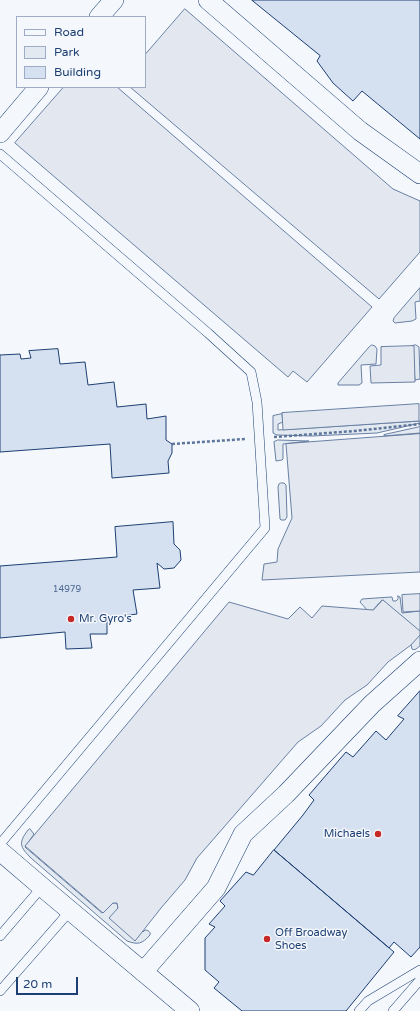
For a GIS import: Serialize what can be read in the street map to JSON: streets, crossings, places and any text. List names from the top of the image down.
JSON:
{
  "places": ["Mr. Gyro's", "Michaels", "Off Broadway Shoes"],
  "house_numbers": ["14979"],
  "legend": ["Road", "Park", "Building"],
  "scale_bar": "20 m"
}
